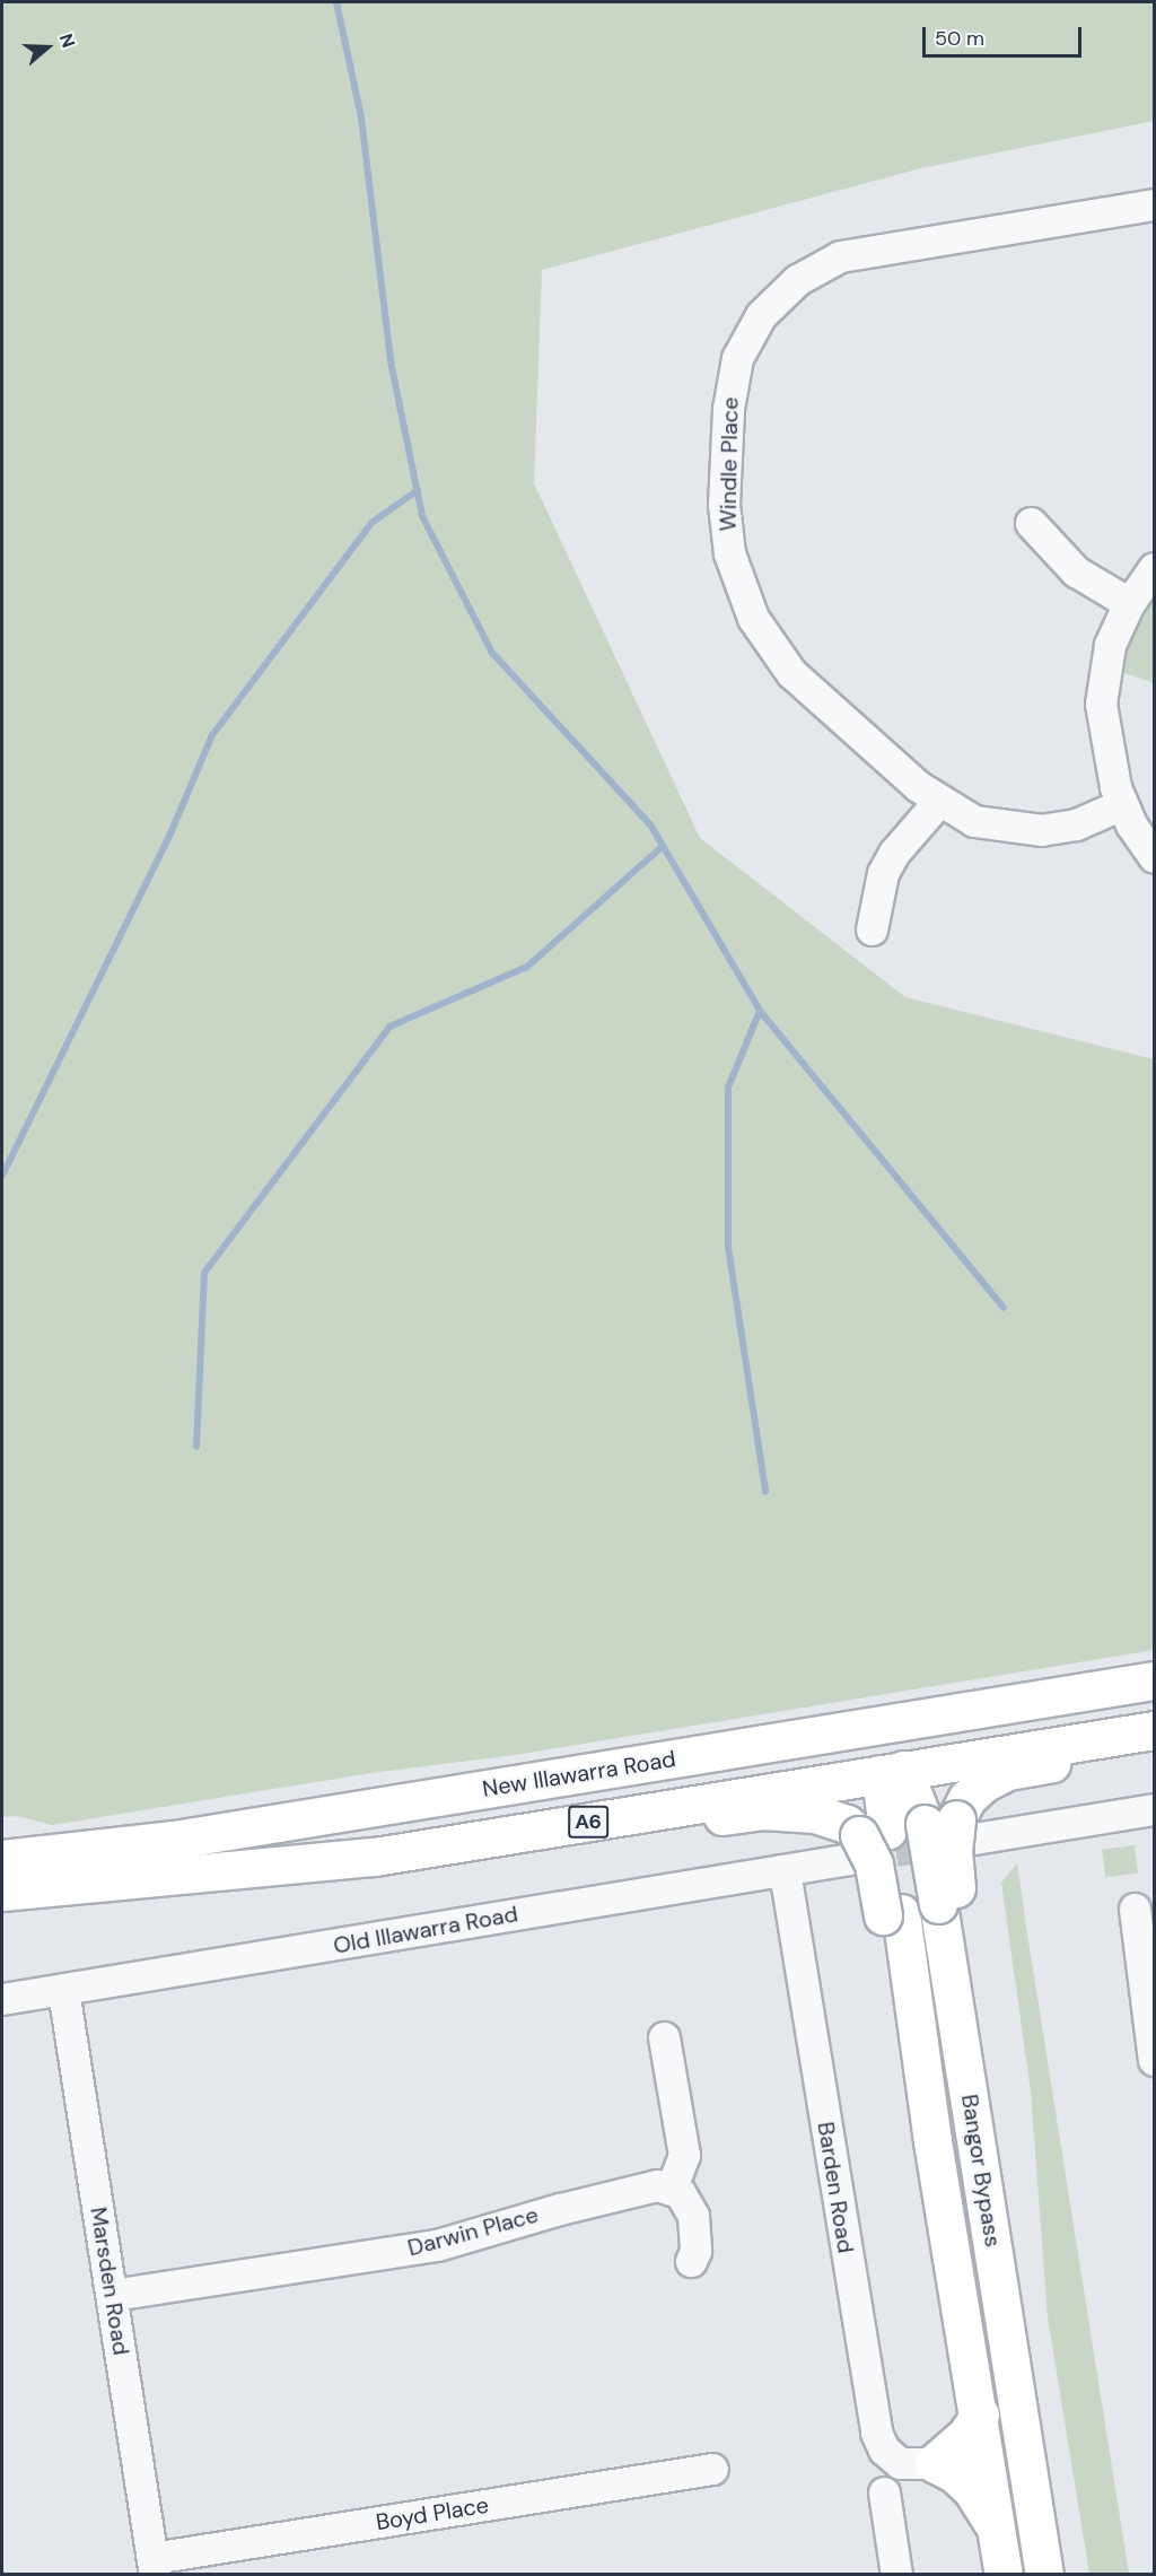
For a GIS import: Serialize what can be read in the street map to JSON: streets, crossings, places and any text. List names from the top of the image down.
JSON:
{
  "streets": {
    "main road": ["New Illawarra Road", "A6", "Bangor Bypass"],
    "street": [
      "Windle Place",
      "Old Illawarra Road",
      "Barden Road",
      "Darwin Place",
      "Marsden Road",
      "Boyd Place"
    ]
  },
  "crossings": [
    ["A6", "Bangor Bypass"],
    ["Old Illawarra Road", "Bangor Bypass"],
    ["Old Illawarra Road", "Barden Road"],
    ["Old Illawarra Road", "Marsden Road"],
    ["Darwin Place", "Marsden Road"],
    ["Marsden Road", "Boyd Place"]
  ],
  "scale_bar": "50 m",
  "north": "right"
}
